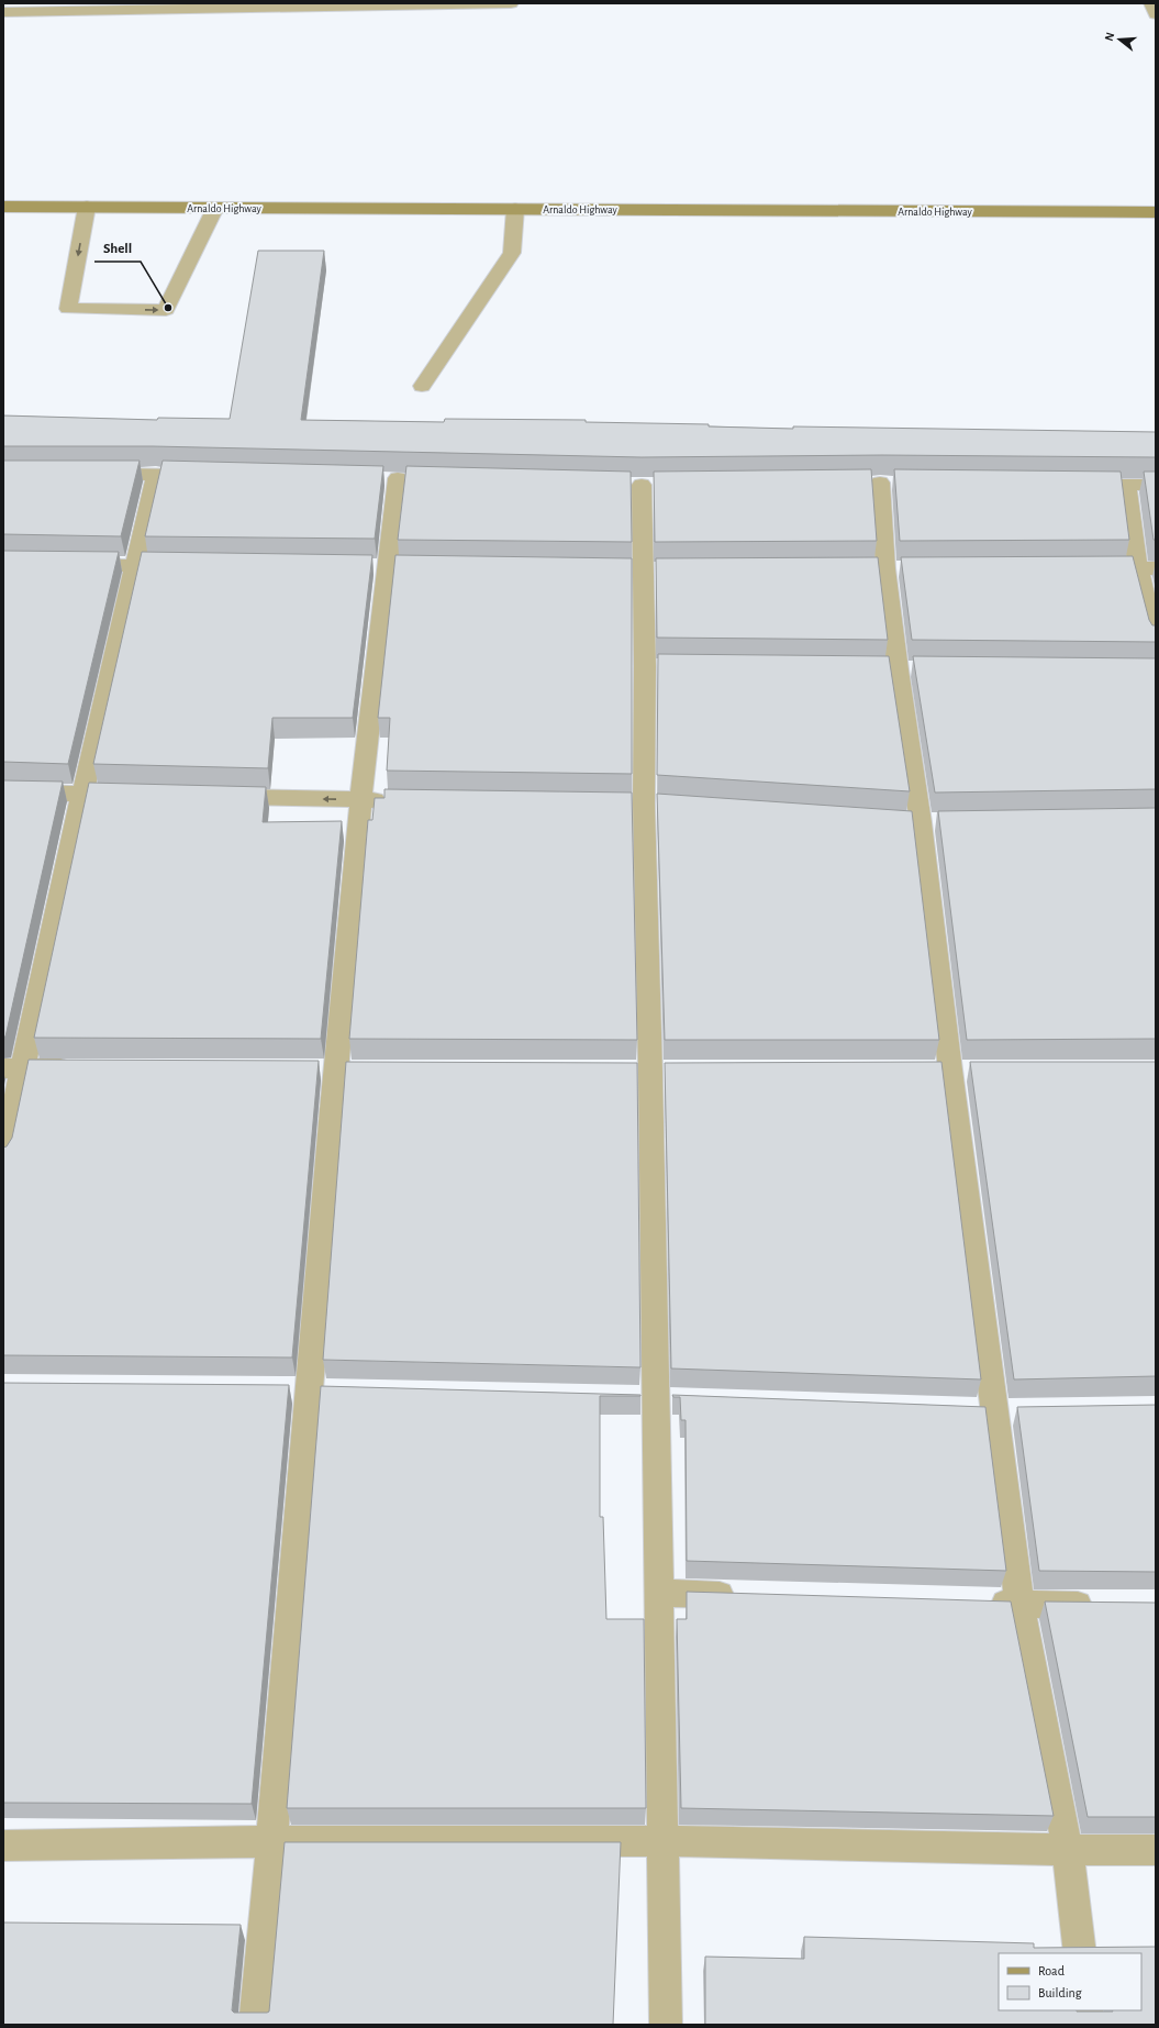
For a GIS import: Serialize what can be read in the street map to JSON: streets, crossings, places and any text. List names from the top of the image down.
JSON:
{
  "streets": {
    "main road": ["Arnaldo Highway"]
  },
  "places": ["Shell"],
  "legend": ["Road", "Building"],
  "north": "left"
}
